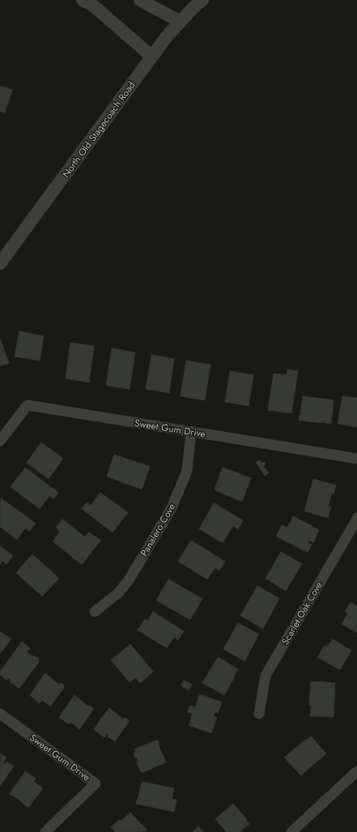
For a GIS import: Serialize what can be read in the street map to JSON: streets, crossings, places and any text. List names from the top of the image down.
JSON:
{
  "streets": {
    "street": [
      "North Old Stagecoach Road",
      "Sweet Gum Drive",
      "Panalero Cove",
      "Scarlet Oak Cove"
    ]
  },
  "crossings": [
    ["Sweet Gum Drive", "Panalero Cove"]
  ]
}
